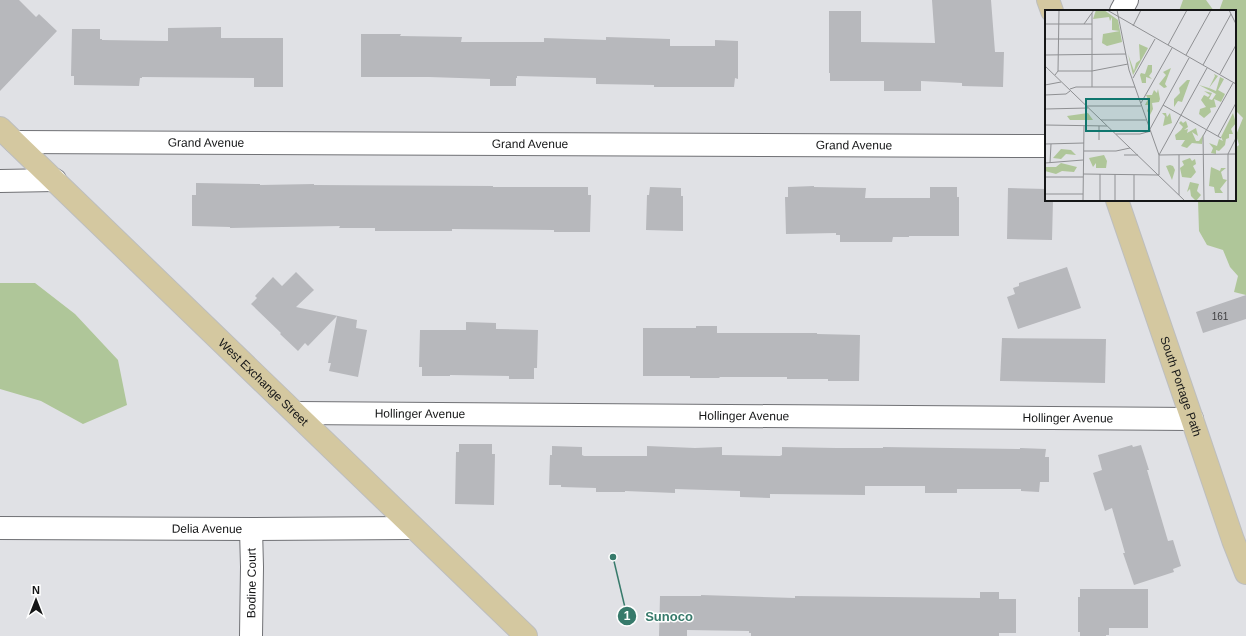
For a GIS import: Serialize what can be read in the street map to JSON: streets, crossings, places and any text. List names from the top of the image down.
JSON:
{
  "streets": {
    "main road": ["West Exchange Street", "South Portage Path"],
    "street": [
      "Grand Avenue",
      "Hollinger Avenue",
      "Delia Avenue",
      "Bodine Court"
    ]
  },
  "crossings": [
    ["Grand Avenue", "West Exchange Street"],
    ["West Exchange Street", "Hollinger Avenue"],
    ["West Exchange Street", "Delia Avenue"],
    ["South Portage Path", "Hollinger Avenue"],
    ["Delia Avenue", "Bodine Court"]
  ],
  "places": ["Sunoco"],
  "house_numbers": ["161"],
  "north": "top"
}
